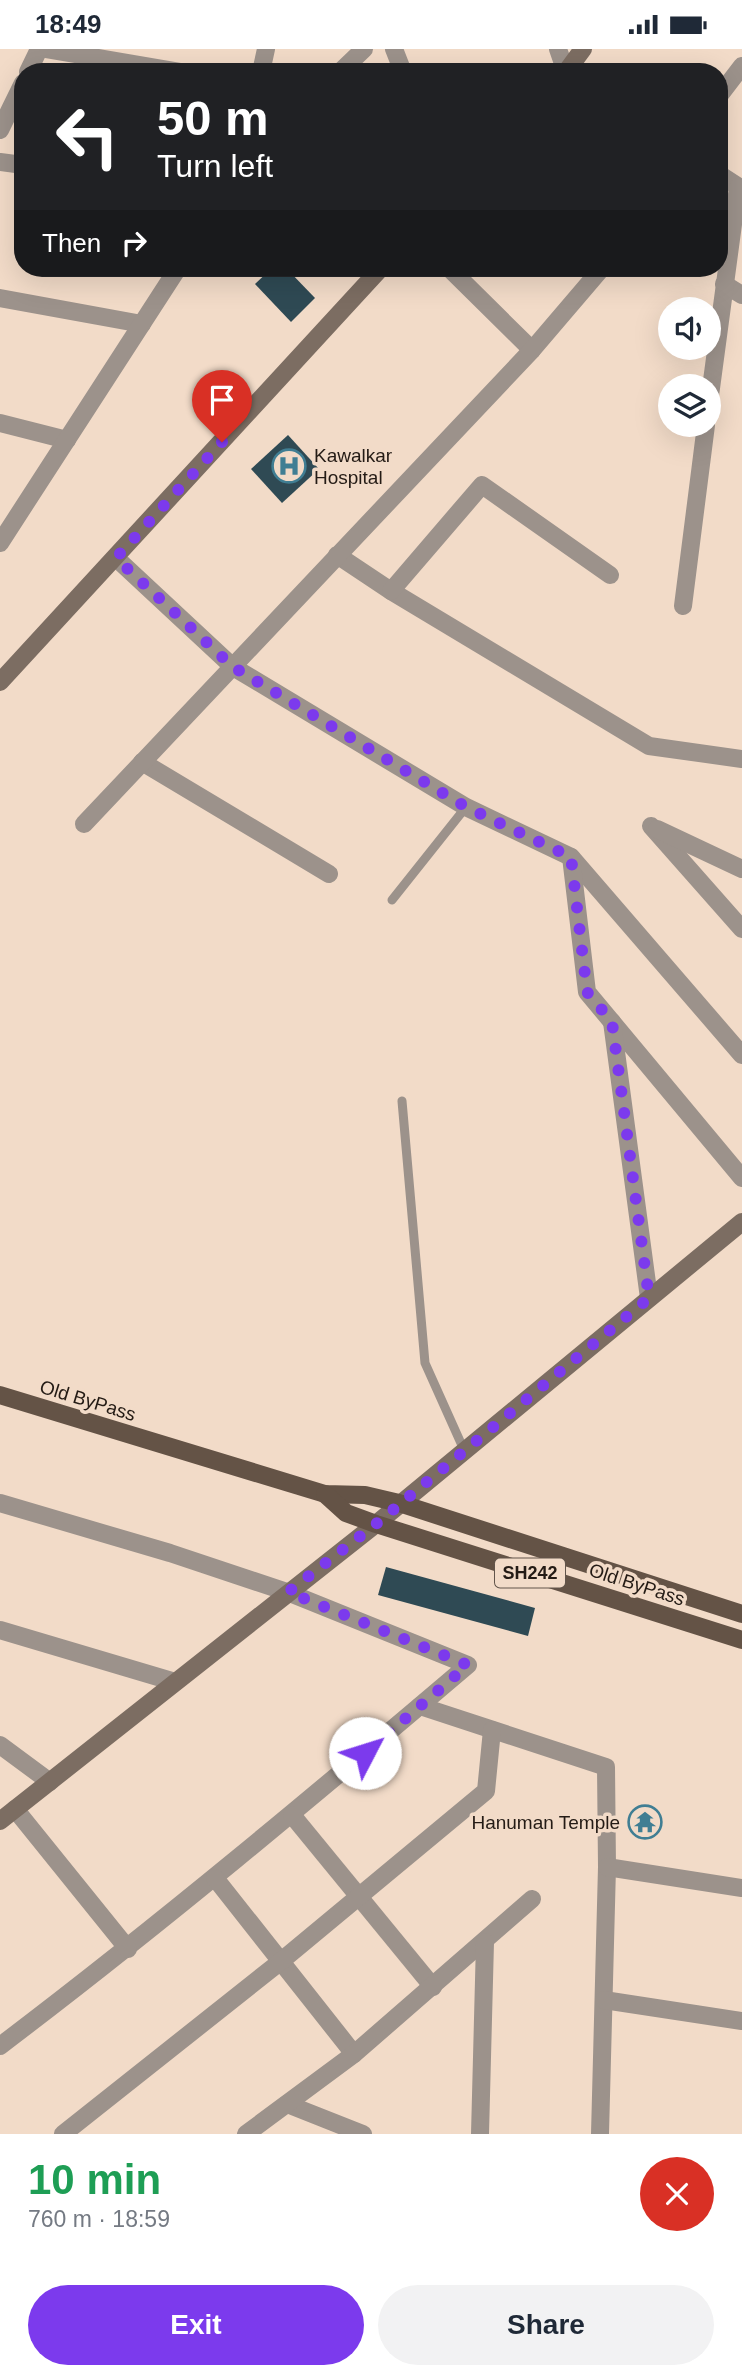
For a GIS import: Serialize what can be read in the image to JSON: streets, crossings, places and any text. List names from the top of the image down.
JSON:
{
  "streets": {
    "main road": ["Old ByPass", "SH242"]
  },
  "places": {
    "hospital": ["Kawalkar Hospital"],
    "temple": ["Hanuman Temple"]
  },
  "page": {
    "status": "18:49",
    "turn": ["50 m", "Turn left"],
    "then": "Then",
    "heading": ["10 min", "760 m · 18:59"],
    "buttons": ["Exit", "Share"]
  }
}
